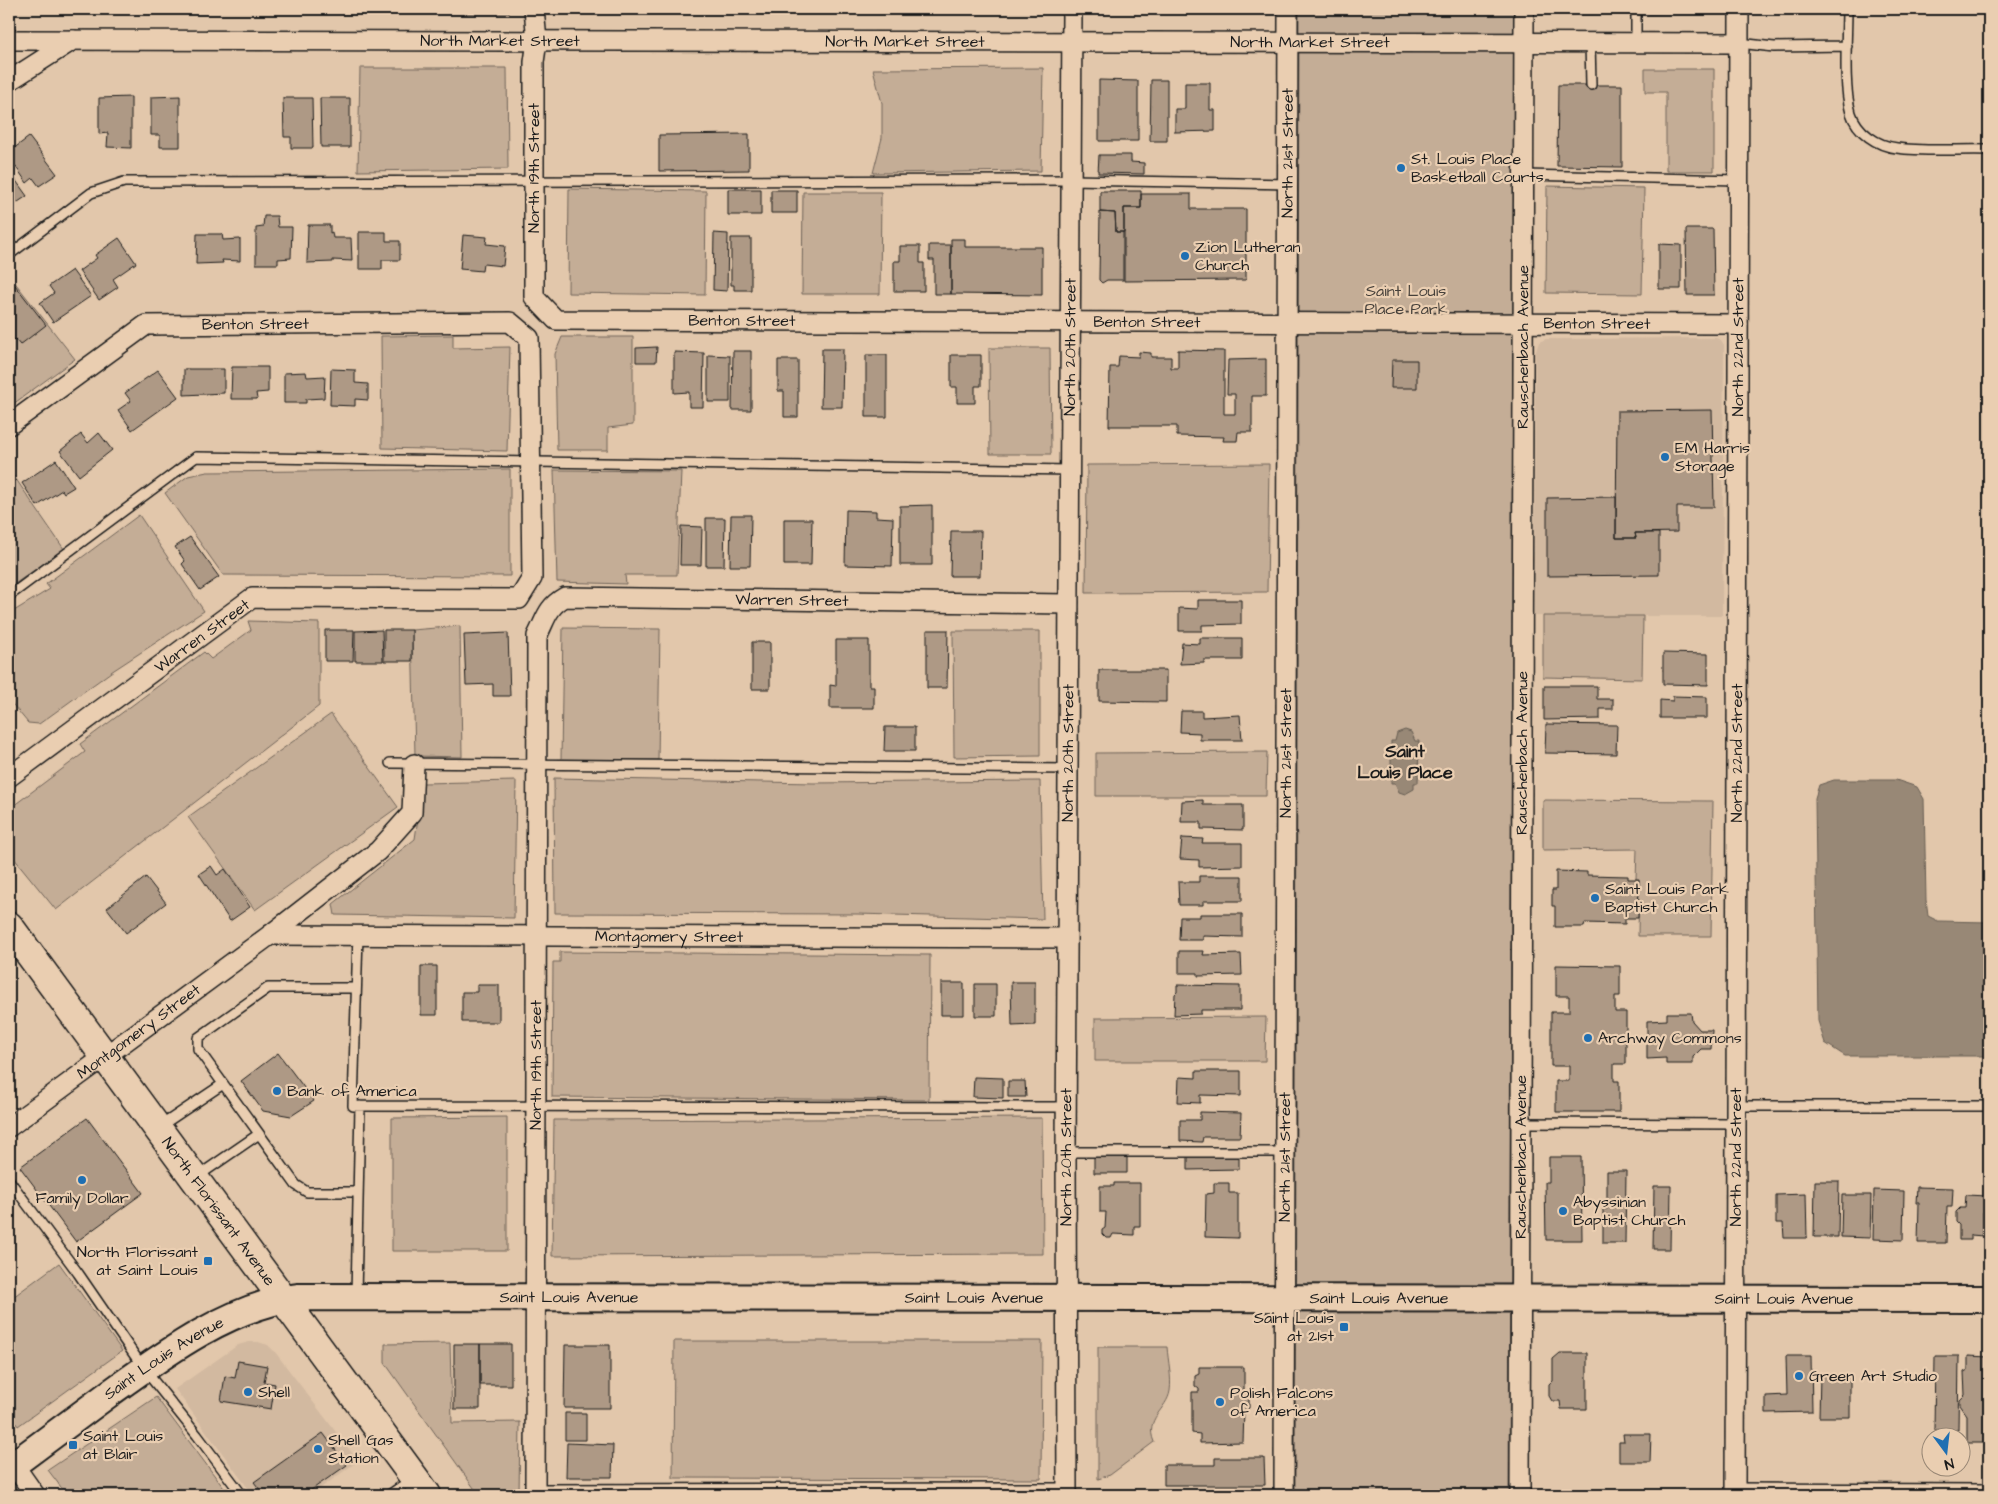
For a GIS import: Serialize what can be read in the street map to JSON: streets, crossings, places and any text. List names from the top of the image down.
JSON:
{
  "streets": {
    "main road": ["North Florissant Avenue"],
    "street": [
      "North Market Street",
      "North 21st Street",
      "North 19th Street",
      "Benton Street",
      "North 20th Street",
      "Rauschenbach Avenue",
      "North 22nd Street",
      "Warren Street",
      "Montgomery Street",
      "Saint Louis Avenue"
    ]
  },
  "crossings": [
    ["North Market Street", "North 21st Street"],
    ["North Market Street", "North 19th Street"],
    ["North Market Street", "North 20th Street"],
    ["North Market Street", "Rauschenbach Avenue"],
    ["North Market Street", "North 22nd Street"],
    ["North 21st Street", "Benton Street"],
    ["North 21st Street", "Saint Louis Avenue"],
    ["North 19th Street", "Benton Street"],
    ["North 19th Street", "Warren Street"],
    ["North 19th Street", "Montgomery Street"],
    ["North 19th Street", "Saint Louis Avenue"],
    ["Benton Street", "North 20th Street"],
    ["Benton Street", "Rauschenbach Avenue"],
    ["Benton Street", "North 22nd Street"],
    ["Benton Street", "Warren Street"],
    ["North 20th Street", "Warren Street"],
    ["North 20th Street", "Montgomery Street"],
    ["North 20th Street", "Saint Louis Avenue"],
    ["Rauschenbach Avenue", "Saint Louis Avenue"],
    ["North 22nd Street", "Saint Louis Avenue"],
    ["Montgomery Street", "North Florissant Avenue"],
    ["North Florissant Avenue", "Saint Louis Avenue"]
  ],
  "districts": ["Saint Louis Place"],
  "parks": ["Saint Louis Place Park"],
  "places": {
    "other": [
      "St. Louis Place Basketball Courts",
      "Zion Lutheran Church",
      "EM Harris Storage",
      "Saint Louis Park Baptist Church",
      "Archway Commons",
      "Bank of America",
      "Family Dollar",
      "Abyssinian Baptist Church",
      "Green Art Studio",
      "Shell",
      "Polish Falcons of America",
      "Shell Gas Station"
    ],
    "transit": ["North Florissant at Saint Louis", "Saint Louis at 21st", "Saint Louis at Blair"]
  },
  "north": "bottom"
}
